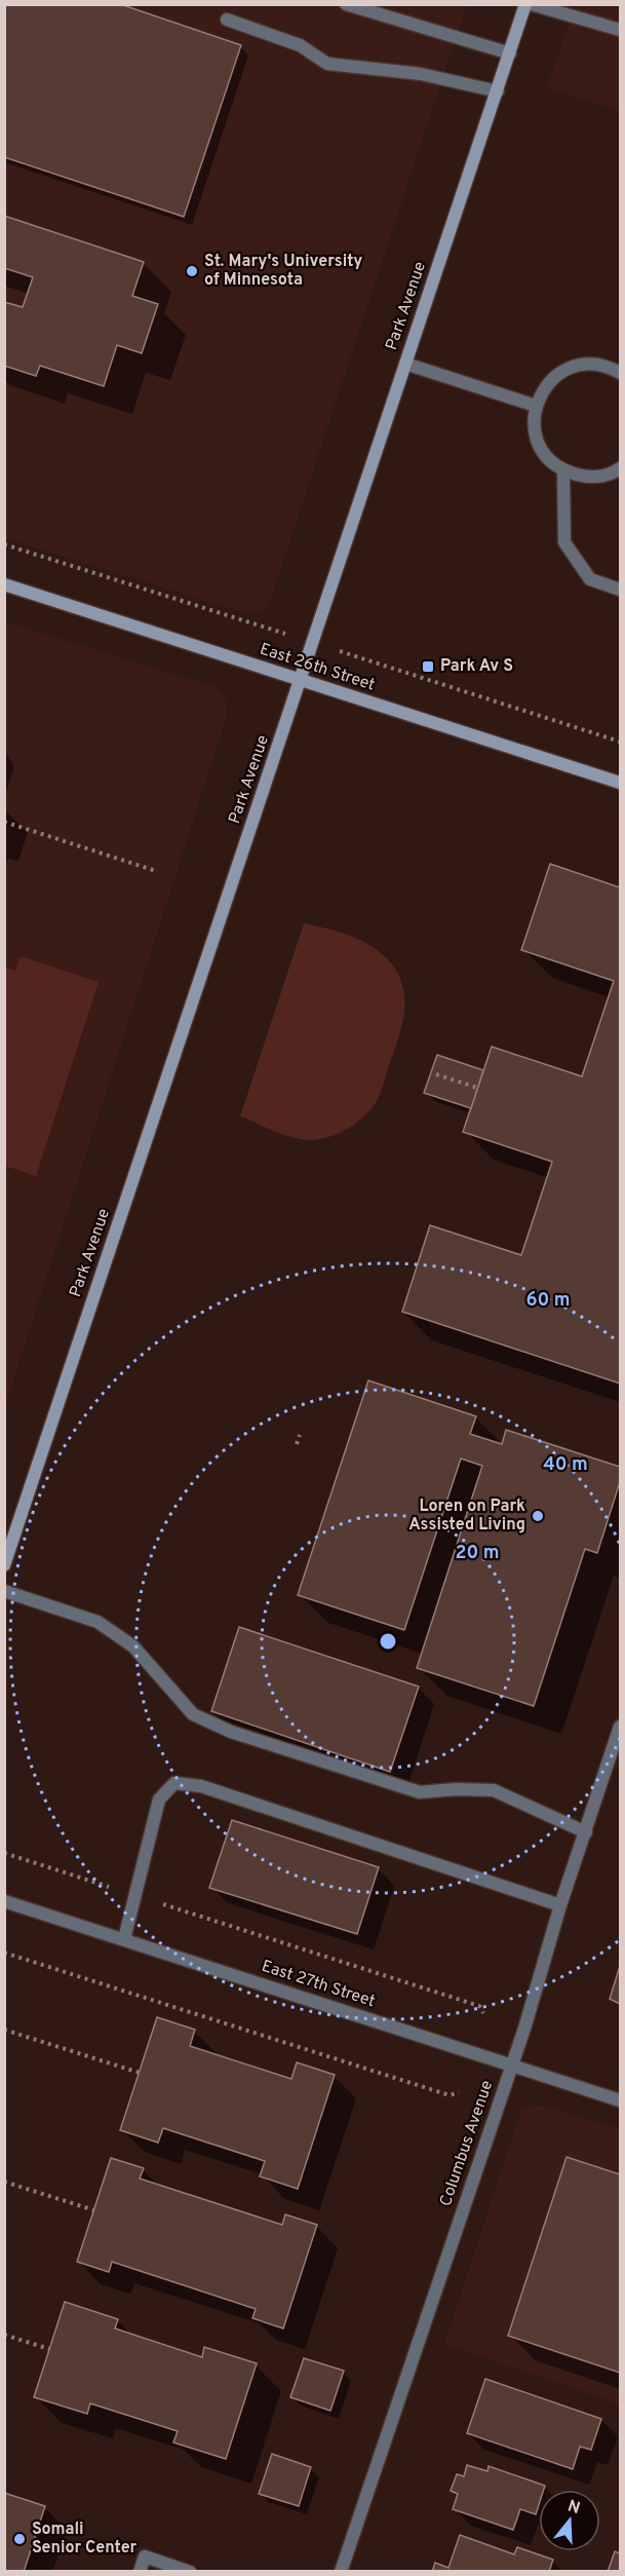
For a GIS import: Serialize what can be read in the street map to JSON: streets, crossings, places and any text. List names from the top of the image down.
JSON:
{
  "streets": {
    "street": [
      "Park Avenue",
      "East 26th Street",
      "East 27th Street",
      "Columbus Avenue"
    ]
  },
  "crossings": [
    ["Park Avenue", "East 26th Street"],
    ["East 27th Street", "Columbus Avenue"]
  ],
  "places": {
    "other": ["St. Mary's University of Minnesota", "Loren on Park Assisted Living", "Somali Senior Center"],
    "transit": ["Park Av S"]
  },
  "north": "top",
  "rings": ["60 m", "40 m", "20 m"]
}
